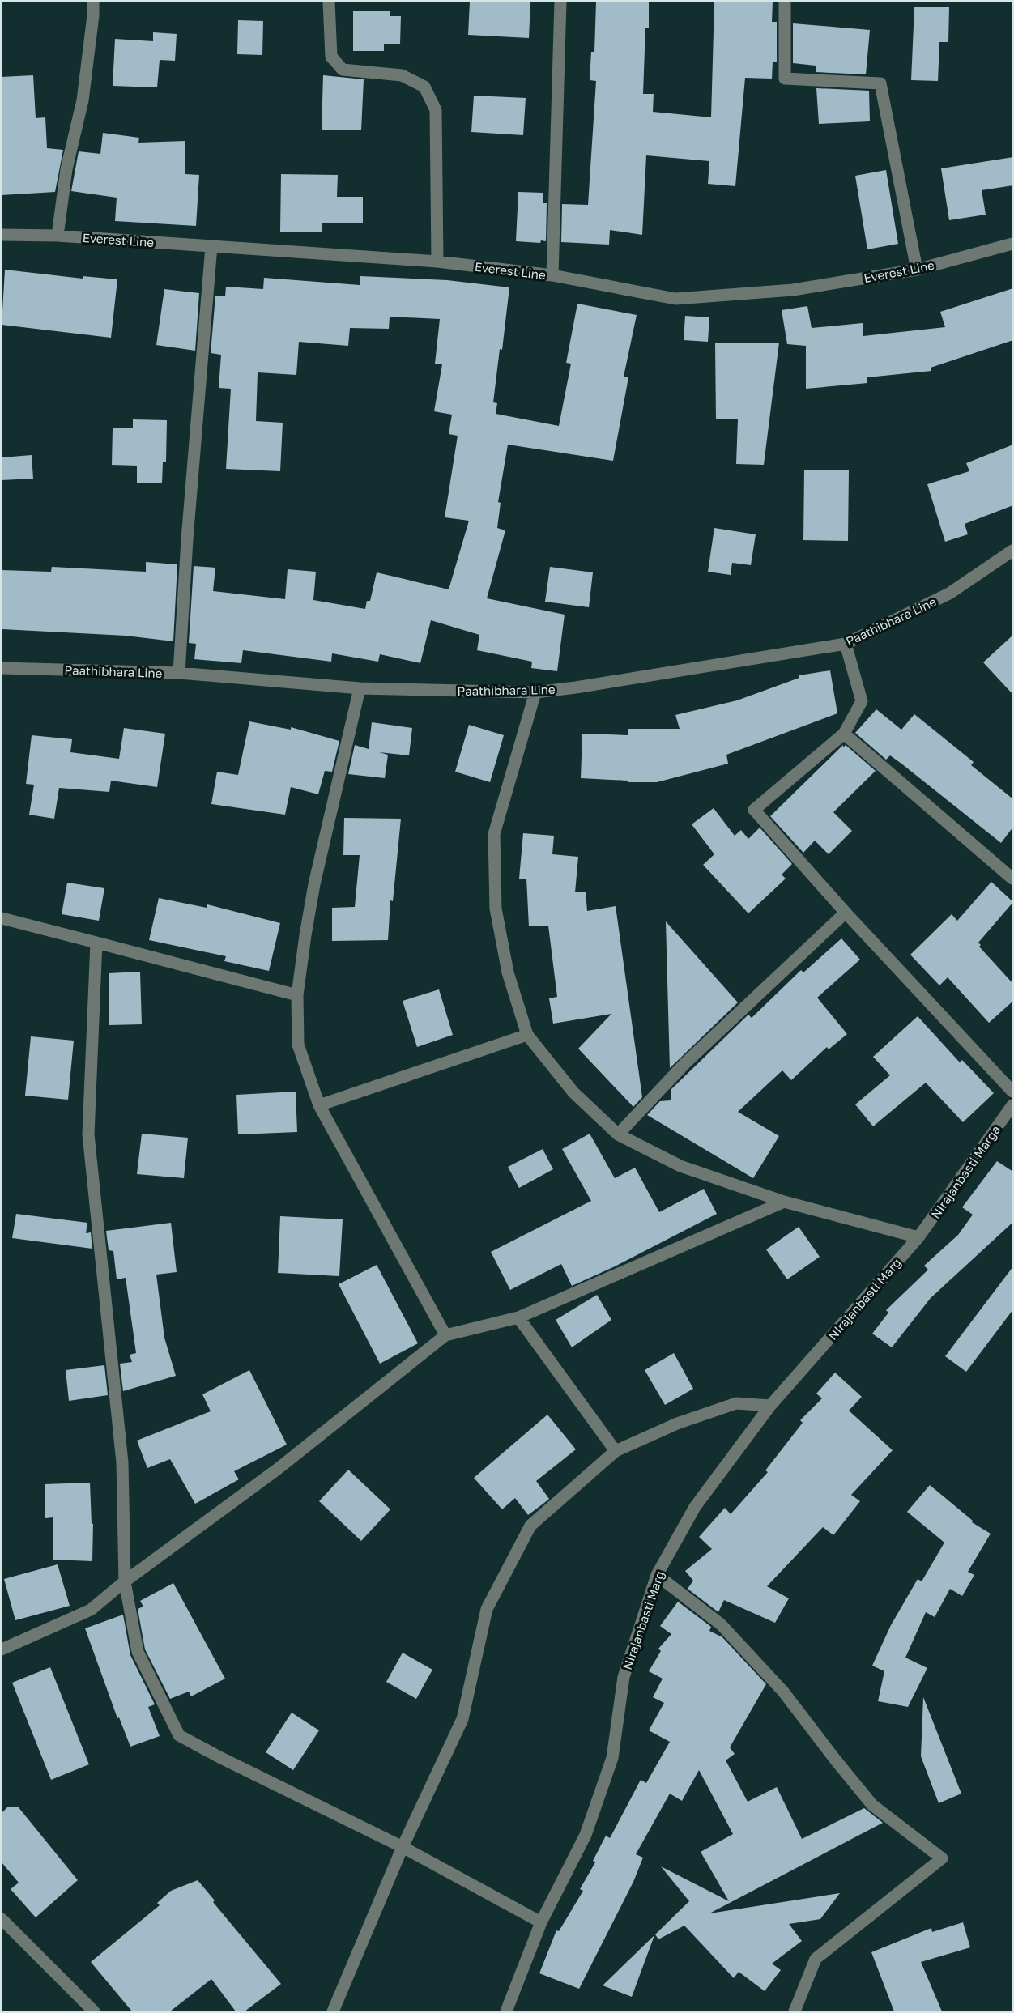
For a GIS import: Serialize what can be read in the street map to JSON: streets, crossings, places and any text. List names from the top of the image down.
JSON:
{
  "streets": {
    "street": [
      "Everest Line",
      "Paathibhara Line",
      "NIrajanbasti Marga",
      "NIrajanbasti Marg"
    ]
  },
  "crossings": [
    ["NIrajanbasti Marga", "NIrajanbasti Marg"]
  ]
}
